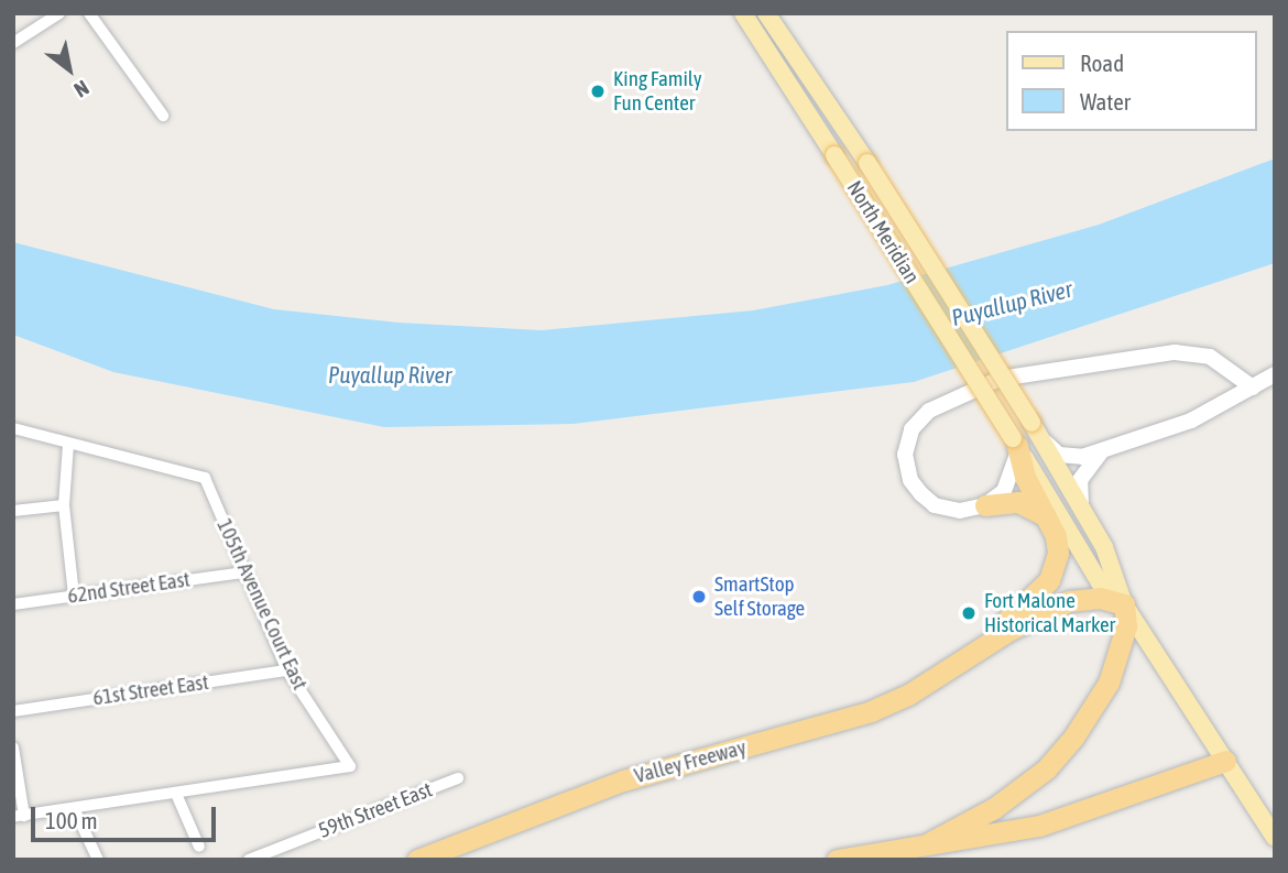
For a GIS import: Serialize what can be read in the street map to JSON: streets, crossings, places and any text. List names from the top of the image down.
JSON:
{
  "streets": {
    "highway": ["Valley Freeway"],
    "main road": ["North Meridian"],
    "street": [
      "62nd Street East",
      "105th Avenue Court East",
      "61st Street East",
      "59th Street East"
    ]
  },
  "crossings": [
    ["62nd Street East", "105th Avenue Court East"],
    ["105th Avenue Court East", "61st Street East"]
  ],
  "water": ["Puyallup River"],
  "places": ["King Family Fun Center", "SmartStop Self Storage", "Fort Malone Historical Marker"],
  "legend": ["Road", "Water"],
  "scale_bar": "100 m",
  "north": "bottom right"
}
